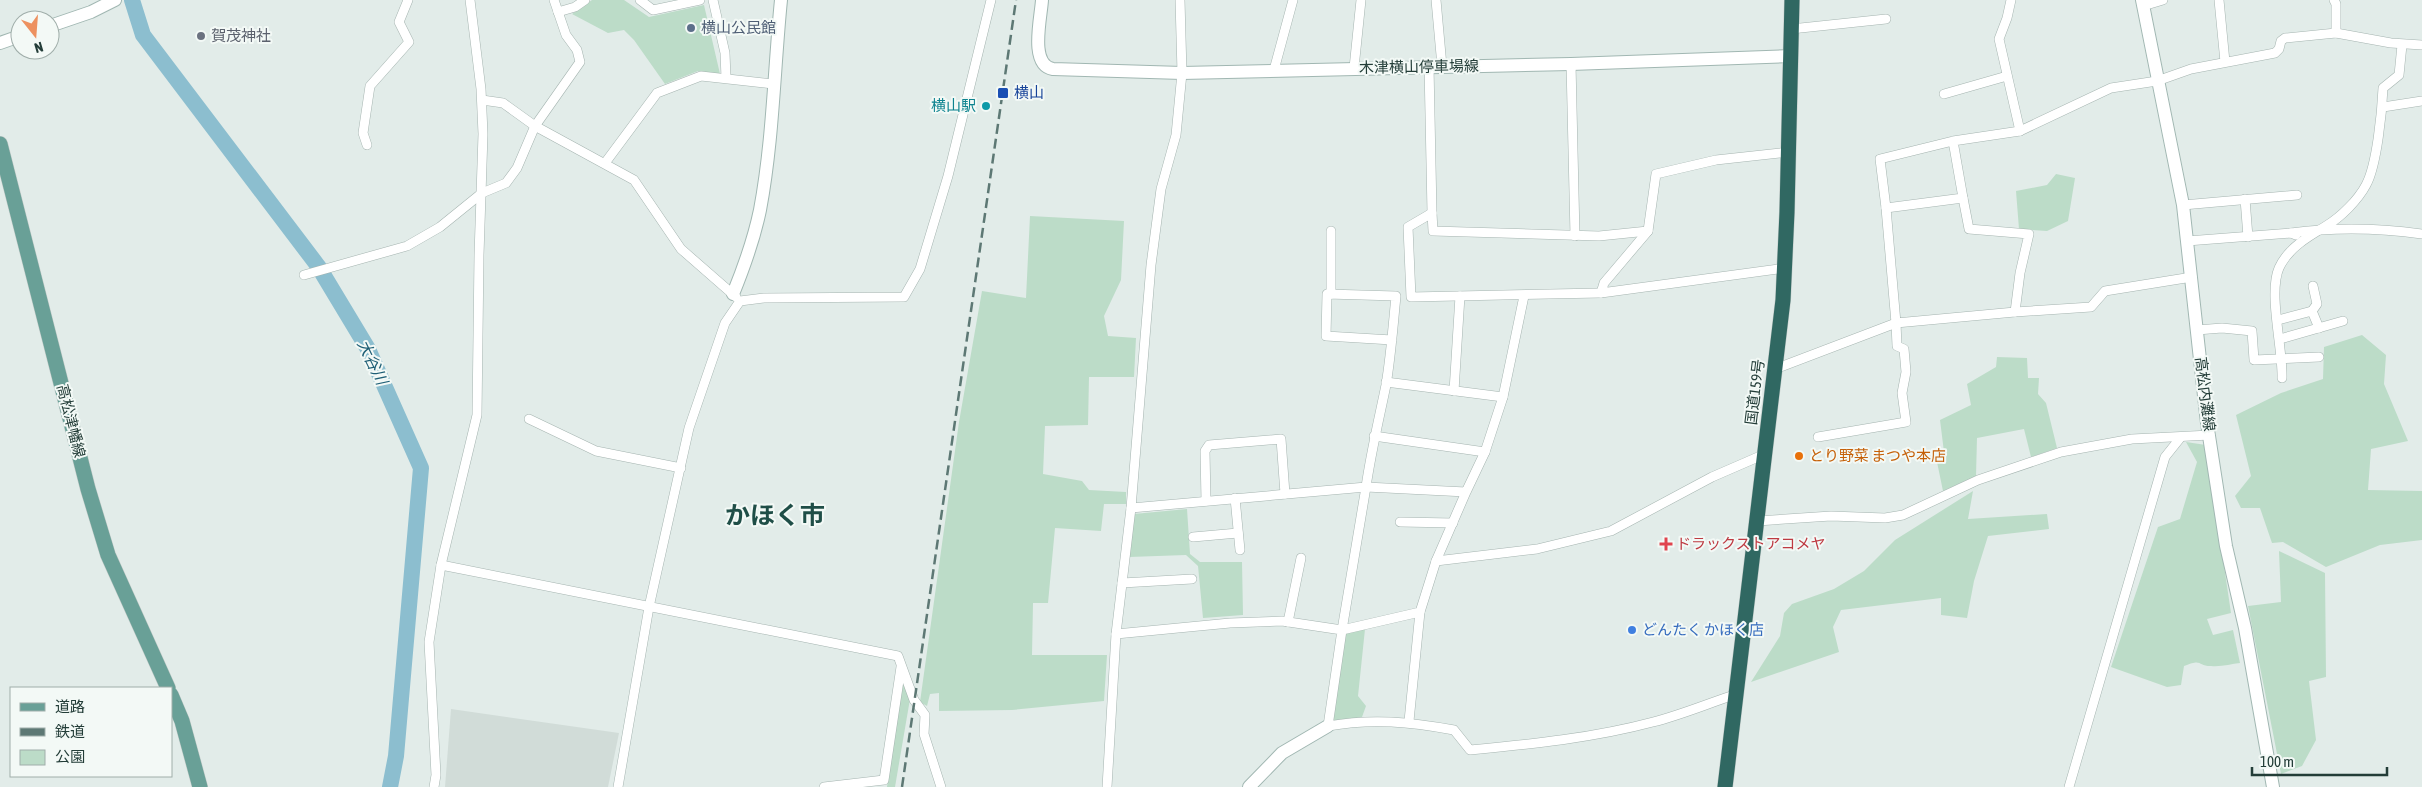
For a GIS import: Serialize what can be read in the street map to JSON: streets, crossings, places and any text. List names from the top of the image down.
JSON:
{
  "streets": {
    "highway": ["国道159号"],
    "main road": ["木津横山停車場線", "高松内灘線", "高松津幡線"]
  },
  "crossings": [
    ["木津横山停車場線", "国道159号"]
  ],
  "districts": ["かほく市"],
  "water": ["大谷川"],
  "places": {
    "other": [
      "横山公民館",
      "賀茂神社",
      "横山駅",
      "とり野菜 まつや本店",
      "どんたく かほく店"
    ],
    "transit": ["横山"],
    "health": ["ドラックストアコメヤ"]
  },
  "legend": ["道路", "鉄道", "公園"],
  "scale_bar": "100 m",
  "north": "bottom"
}
